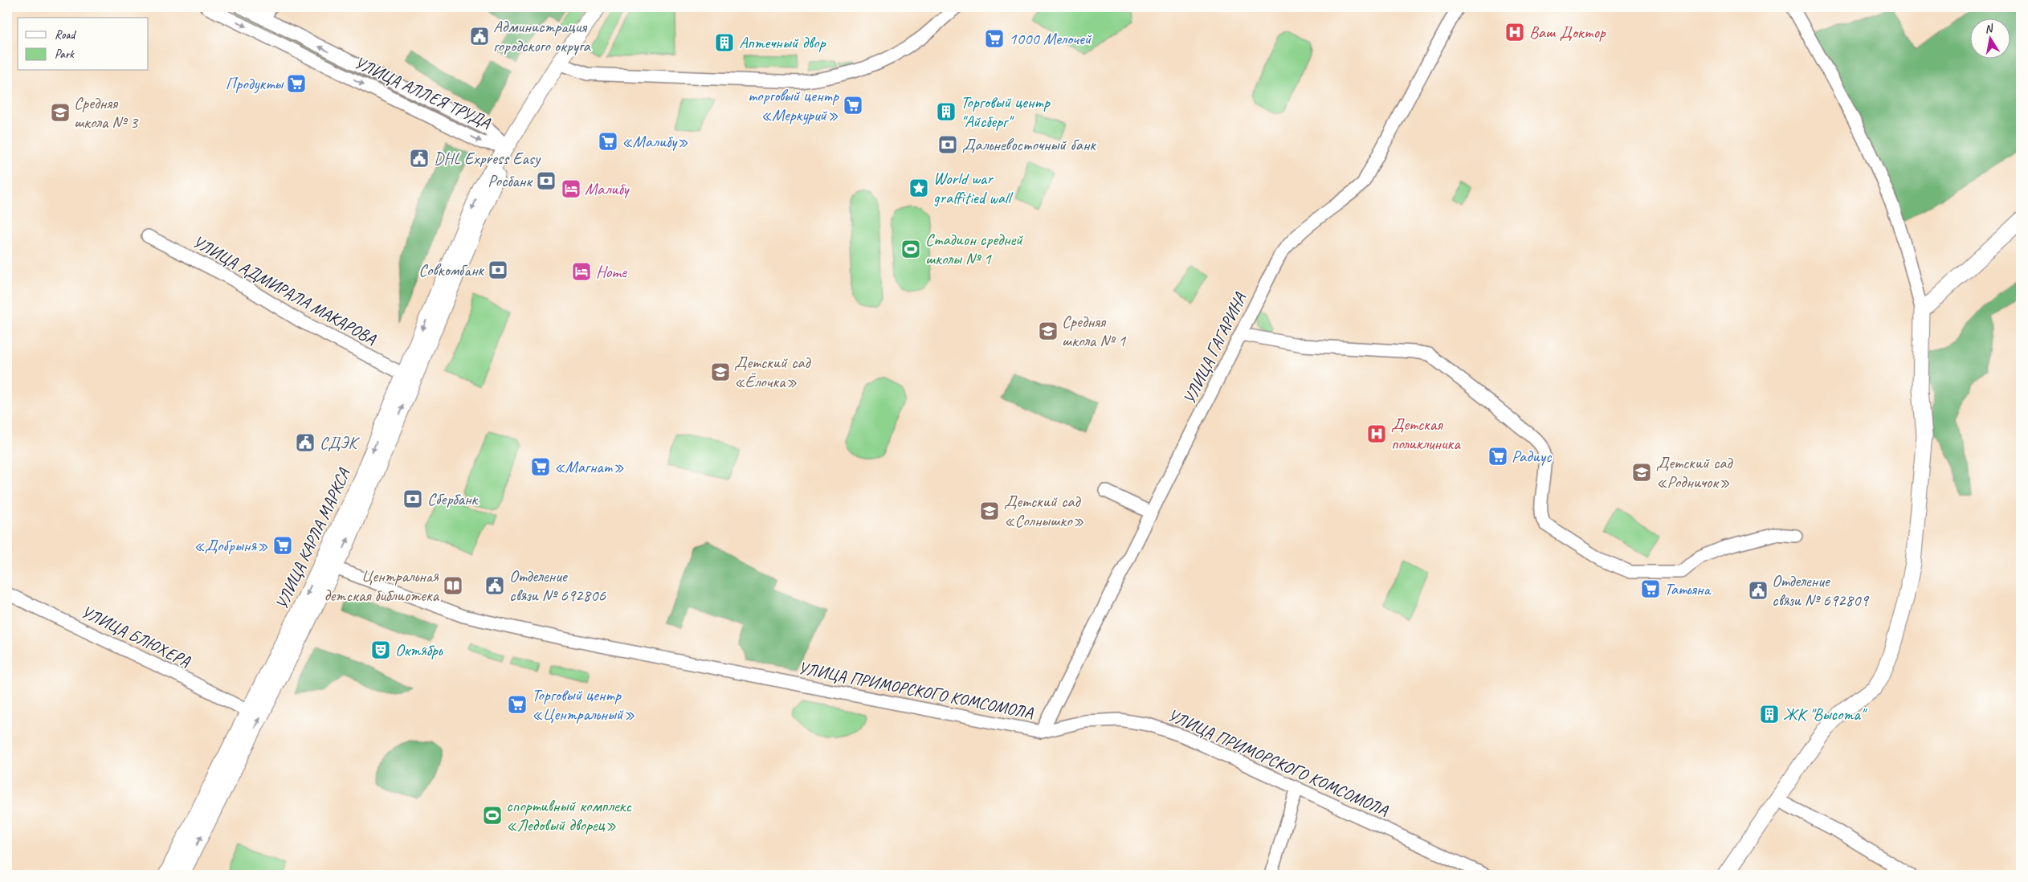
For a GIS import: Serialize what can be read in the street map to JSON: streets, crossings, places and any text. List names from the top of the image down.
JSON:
{
  "streets": {
    "main road": ["УЛИЦА КАРЛА МАРКСА"],
    "street": [
      "УЛИЦА АЛЛЕЯ ТРУДА",
      "УЛИЦА АДМИРАЛА МАКАРОВА",
      "УЛИЦА ГАГАРИНА",
      "УЛИЦА БЛЮХЕРА",
      "УЛИЦА ПРИМОРСКОГО КОМСОМОЛА"
    ]
  },
  "crossings": [
    ["УЛИЦА АЛЛЕЯ ТРУДА", "УЛИЦА КАРЛА МАРКСА"],
    ["УЛИЦА АДМИРАЛА МАКАРОВА", "УЛИЦА КАРЛА МАРКСА"],
    ["УЛИЦА ГАГАРИНА", "УЛИЦА ПРИМОРСКОГО КОМСОМОЛА"],
    ["УЛИЦА КАРЛА МАРКСА", "УЛИЦА БЛЮХЕРА"],
    ["УЛИЦА КАРЛА МАРКСА", "УЛИЦА ПРИМОРСКОГО КОМСОМОЛА"]
  ],
  "places": {
    "hospital": ["Ваш Доктор", "Детская поликлиника"],
    "public building": [
      "Администрация городского округа",
      "DHL Express Easy",
      "СДЭК",
      "Отделение связи № 692806",
      "Отделение связи № 692809"
    ],
    "supermarket": [
      "1000 Мелочей",
      "Продукты",
      "торговый центр «Меркурий»",
      "«Малибу»",
      "Радиус",
      "«Магнат»",
      "«Добрыня»",
      "Татьяна",
      "Торговый центр «Центральный»"
    ],
    "building": ["Аптечный двор", "Торговый центр \"Айсберг\"", "ЖК \"Высота\""],
    "school or university": [
      "Средняя школа № 3",
      "Средняя школа № 1",
      "Детский сад «Ёлочка»",
      "Детский сад «Родничок»",
      "Детский сад «Солнышко»"
    ],
    "bank": [
      "Дальневосточный банк",
      "Росбанк",
      "Совкомбанк",
      "Сбербанк"
    ],
    "place": ["World war graffitied wall"],
    "hotel": ["Малибу", "Home"],
    "sports": ["Стадион средней школы № 1", "спортивный комплекс «Ледовый дворец»"],
    "library": ["Центральная детская библиотека"],
    "theatre": ["Октябрь"]
  },
  "legend": ["Road", "Park"],
  "north": "top"
}
